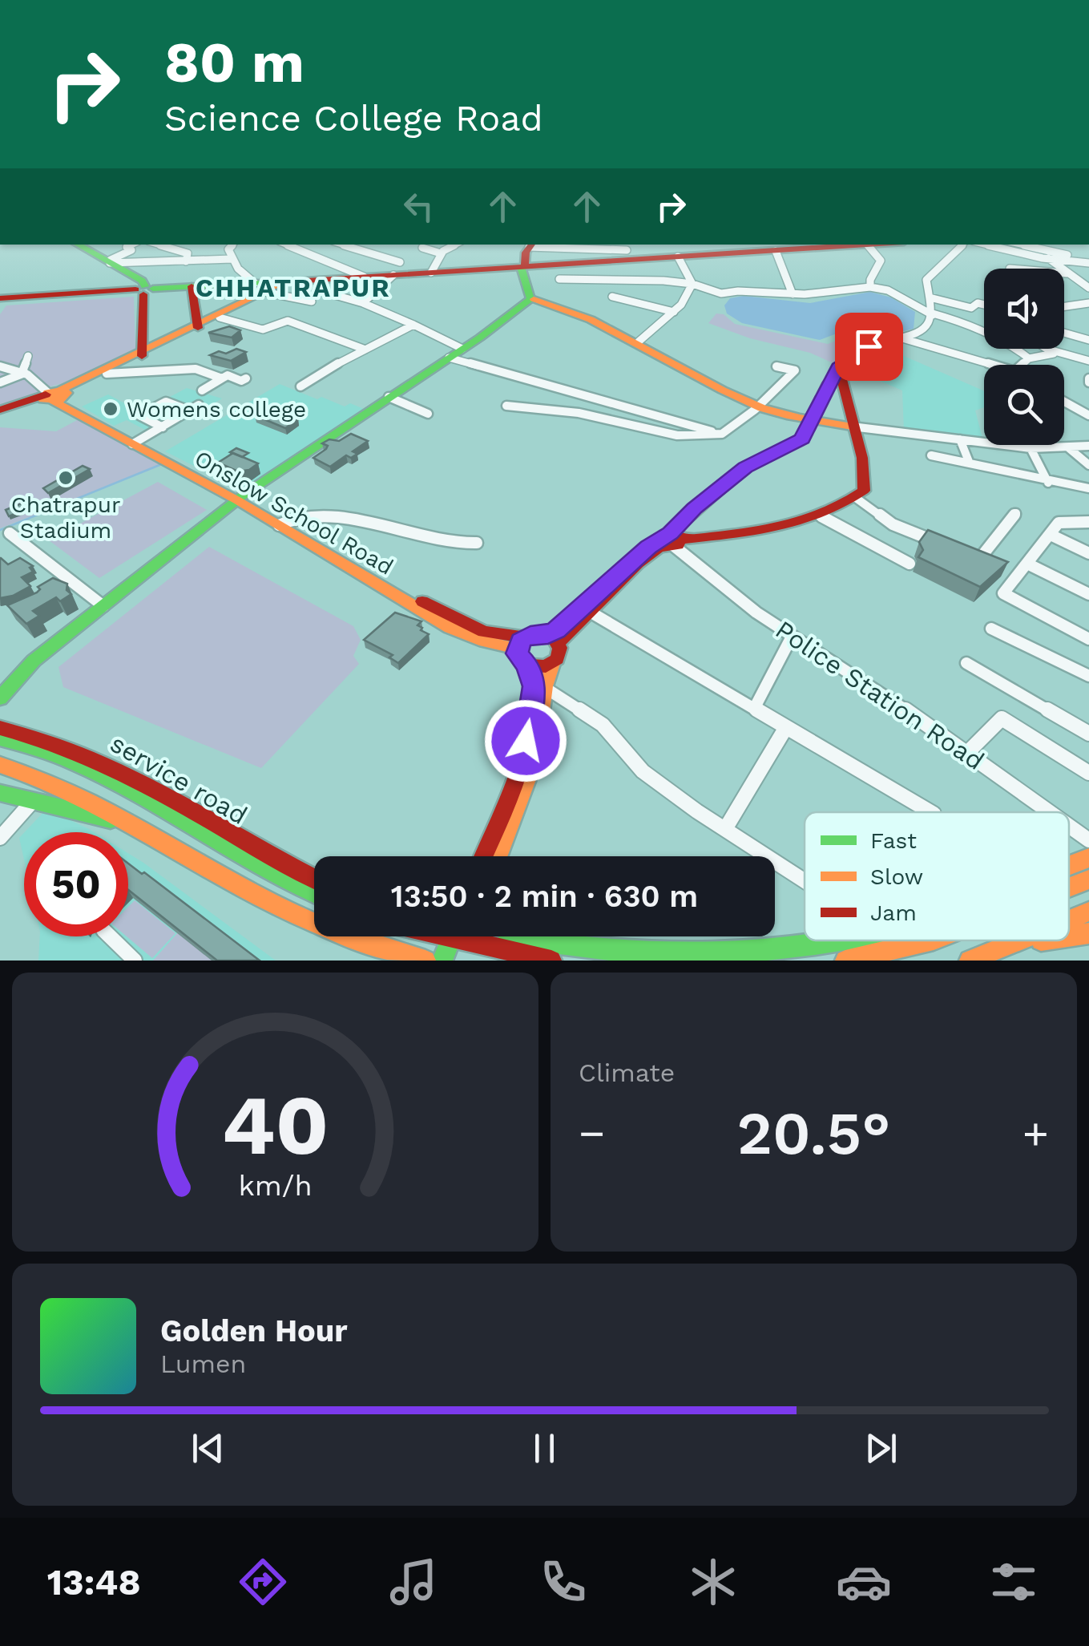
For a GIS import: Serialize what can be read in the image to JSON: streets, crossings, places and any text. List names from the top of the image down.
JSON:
{
  "streets": {
    "main road": ["Onslow School Road", "service road"],
    "street": ["Police Station Road"]
  },
  "districts": ["CHHATRAPUR"],
  "places": ["Womens college", "Chatrapur Stadium"],
  "legend": ["Fast", "Slow", "Jam"],
  "page": {
    "turn": ["80 m", "Science College Road"],
    "limit": "50",
    "trip": "13:50 · 2 min · 630 m",
    "tile": "Climate",
    "heat": ["−", "20.5°", "+"],
    "song": ["Golden Hour", "Lumen"],
    "tabs": "13:48",
    "gauge": ["40", "km/h"]
  }
}
